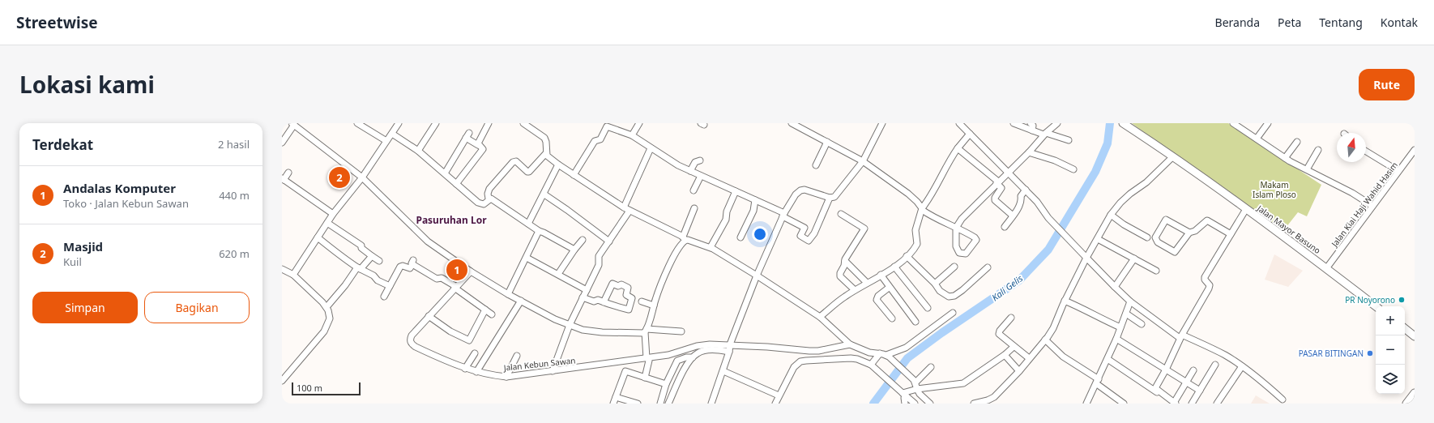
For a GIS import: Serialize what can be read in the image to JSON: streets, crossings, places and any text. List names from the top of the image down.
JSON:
{
  "streets": {
    "main road": ["Jalan Mayor Basuno"],
    "street": ["Jalan Kiai Haji Wahid Hasim", "Jalan Kebun Sawan"]
  },
  "crossings": [
    ["Jalan Kiai Haji Wahid Hasim", "Jalan Mayor Basuno"]
  ],
  "districts": ["Pasuruhan Lor"],
  "water": ["Kali Gelis"],
  "parks": ["Makam Islam Ploso"],
  "places": ["PR Noyorono", "PASAR BITINGAN"],
  "scale_bar": "100 m",
  "north": "top",
  "page": {
    "header": "Streetwise",
    "nav": [
      "Beranda",
      "Peta",
      "Tentang",
      "Kontak"
    ],
    "title": "Lokasi kami",
    "buttons": [
      "Rute",
      ["Simpan", "Bagikan"]
    ],
    "heading": ["Terdekat", "2 hasil"],
    "list": [
      {
        "mark": "1",
        "name": "Andalas Komputer",
        "note": "Toko · Jalan Kebun Sawan",
        "value": "440 m"
      },
      {
        "mark": "2",
        "name": "Masjid",
        "note": "Kuil",
        "value": "620 m"
      }
    ],
    "pins": ["2", "1"],
    "map_buttons": ["+", "−"],
    "scale": "100 m"
  }
}
